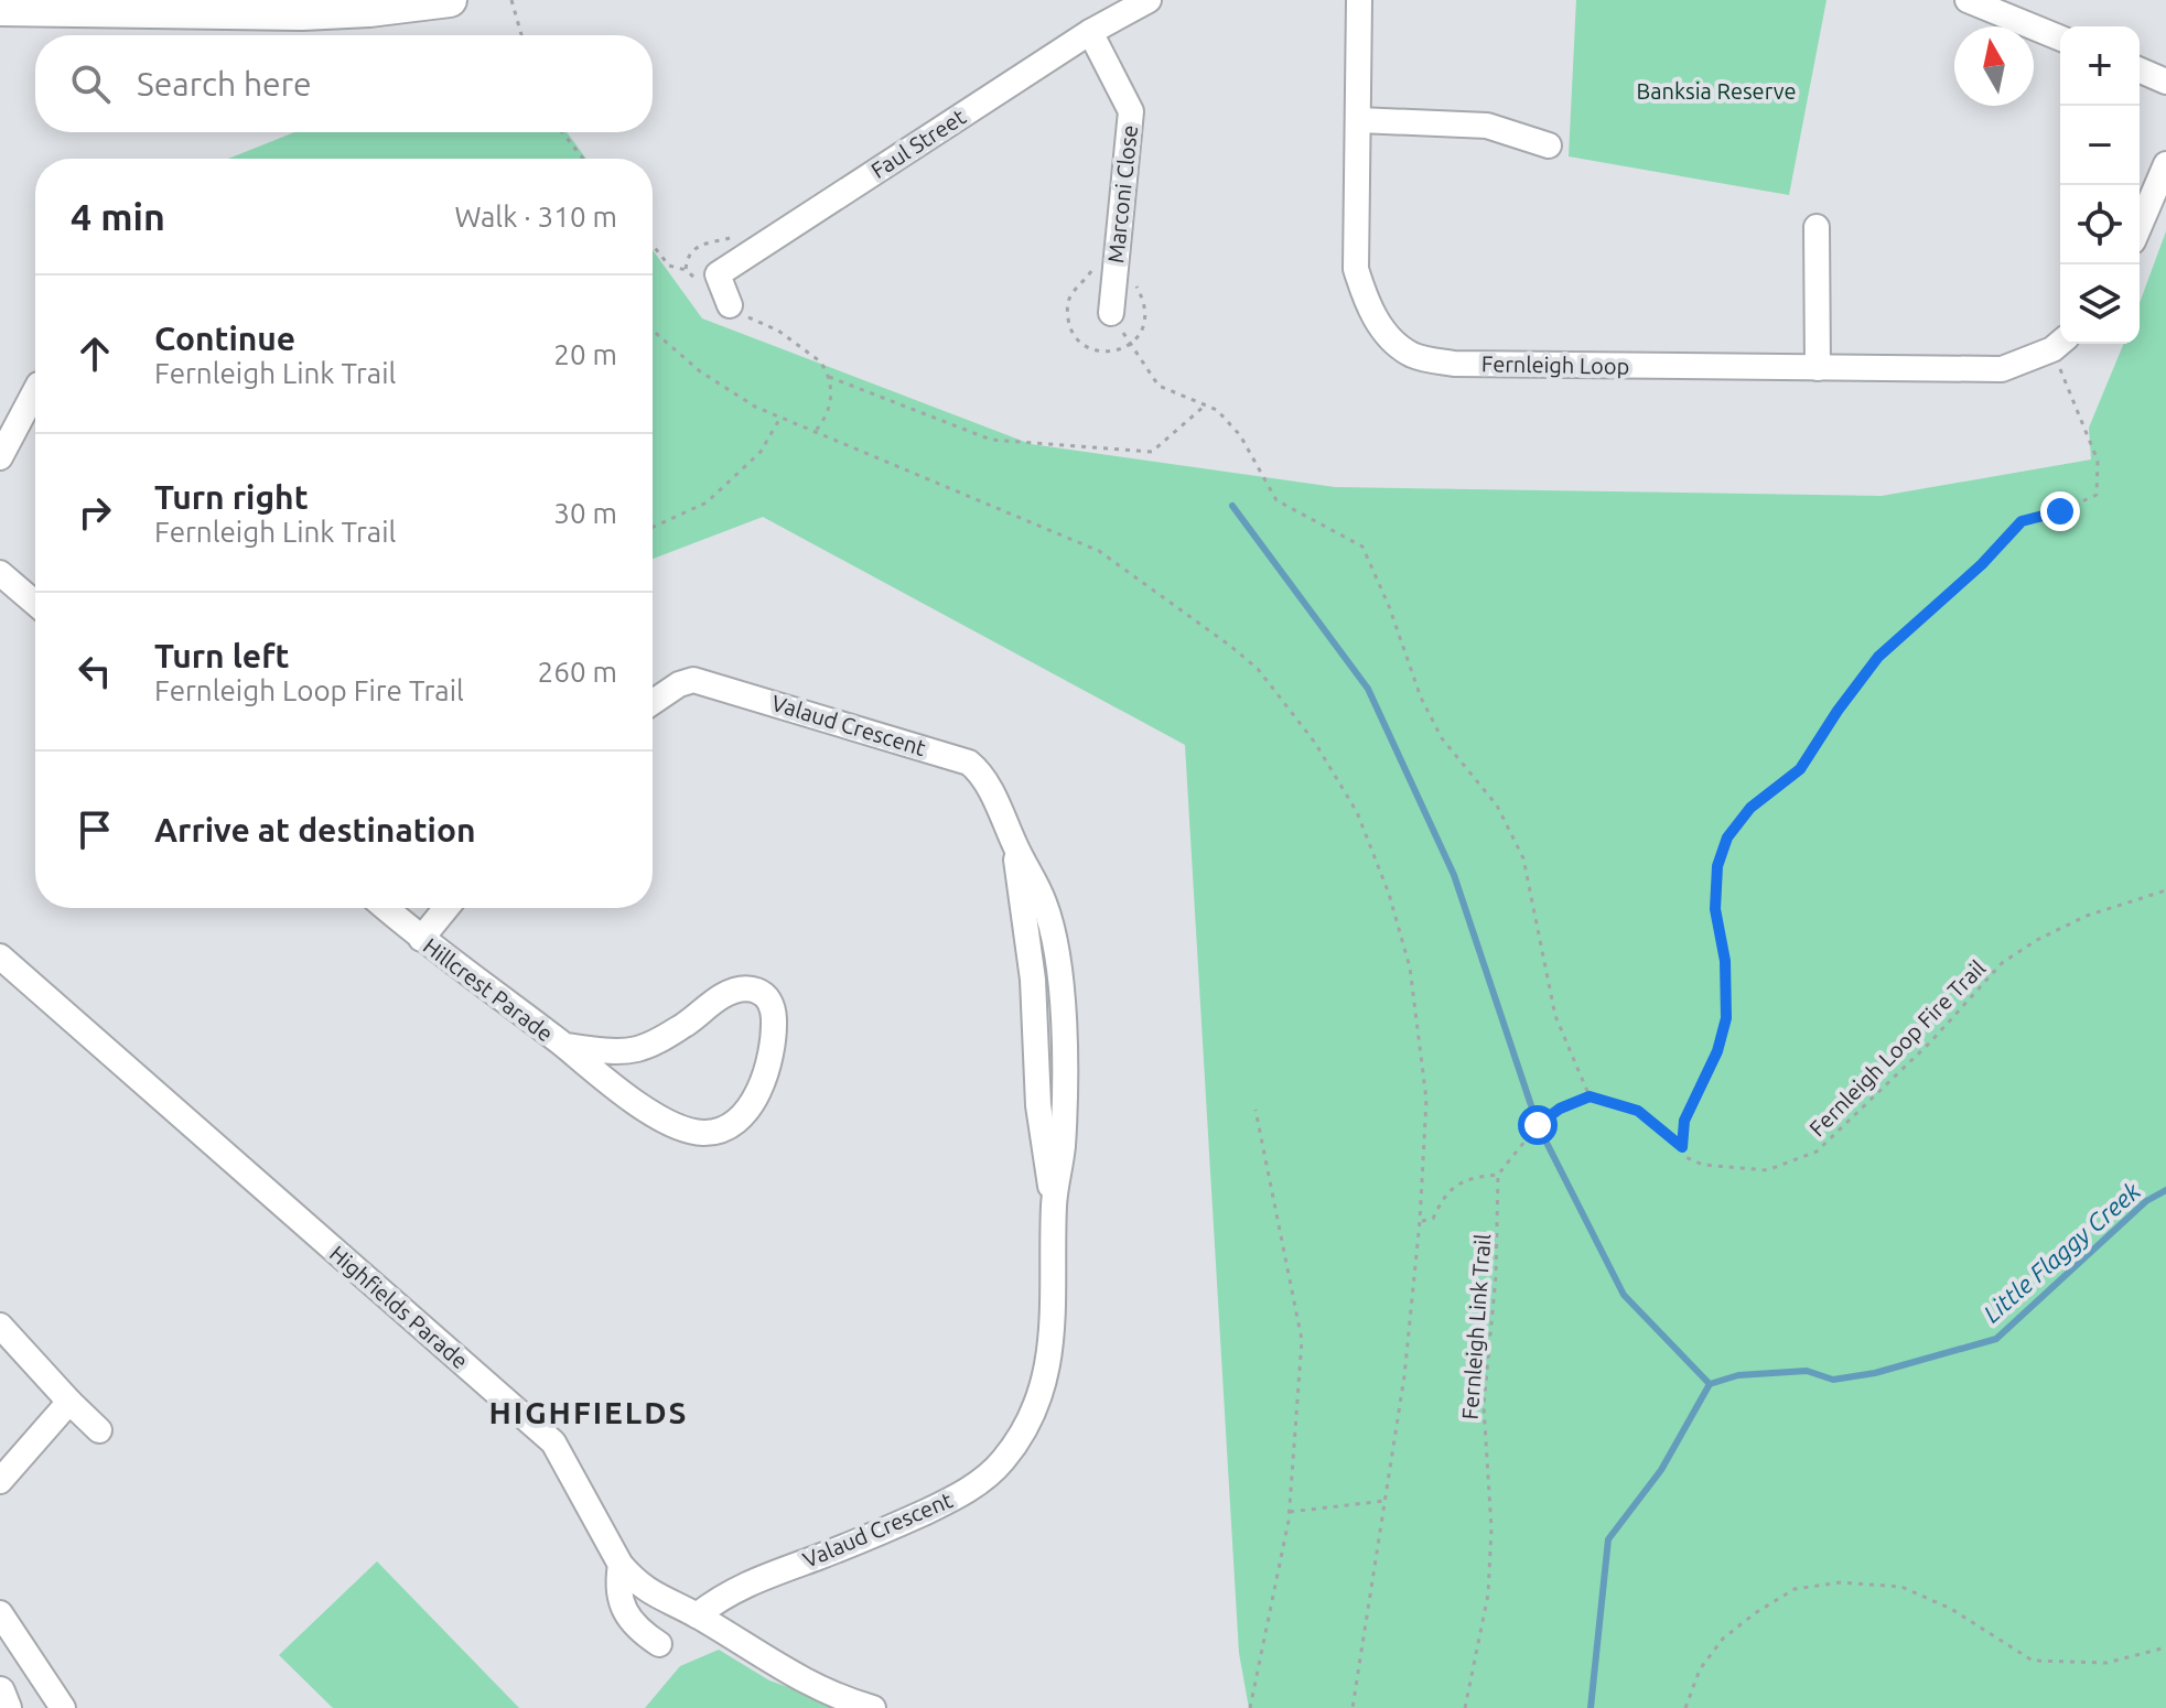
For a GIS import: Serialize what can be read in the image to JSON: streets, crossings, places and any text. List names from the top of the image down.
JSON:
{
  "streets": {
    "street": [
      "Faul Street",
      "Marconi Close",
      "Fernleigh Loop",
      "Valaud Crescent",
      "Hillcrest Parade",
      "Highfields Parade"
    ],
    "path": ["Fernleigh Loop Fire Trail", "Fernleigh Link Trail"]
  },
  "crossings": [
    ["Faul Street", "Marconi Close"],
    ["Valaud Crescent", "Highfields Parade"]
  ],
  "districts": ["HIGHFIELDS"],
  "water": ["Little Flaggy Creek"],
  "parks": ["Banksia Reserve"],
  "north": "top",
  "page": {
    "map_buttons": ["+", "−"],
    "search": "Search here",
    "heading": ["4 min", "Walk · 310 m"],
    "list": [
      ["Continue", "Fernleigh Link Trail", "20 m"],
      ["Turn right", "Fernleigh Link Trail", "30 m"],
      ["Turn left", "Fernleigh Loop Fire Trail", "260 m"],
      "Arrive at destination"
    ]
  }
}
